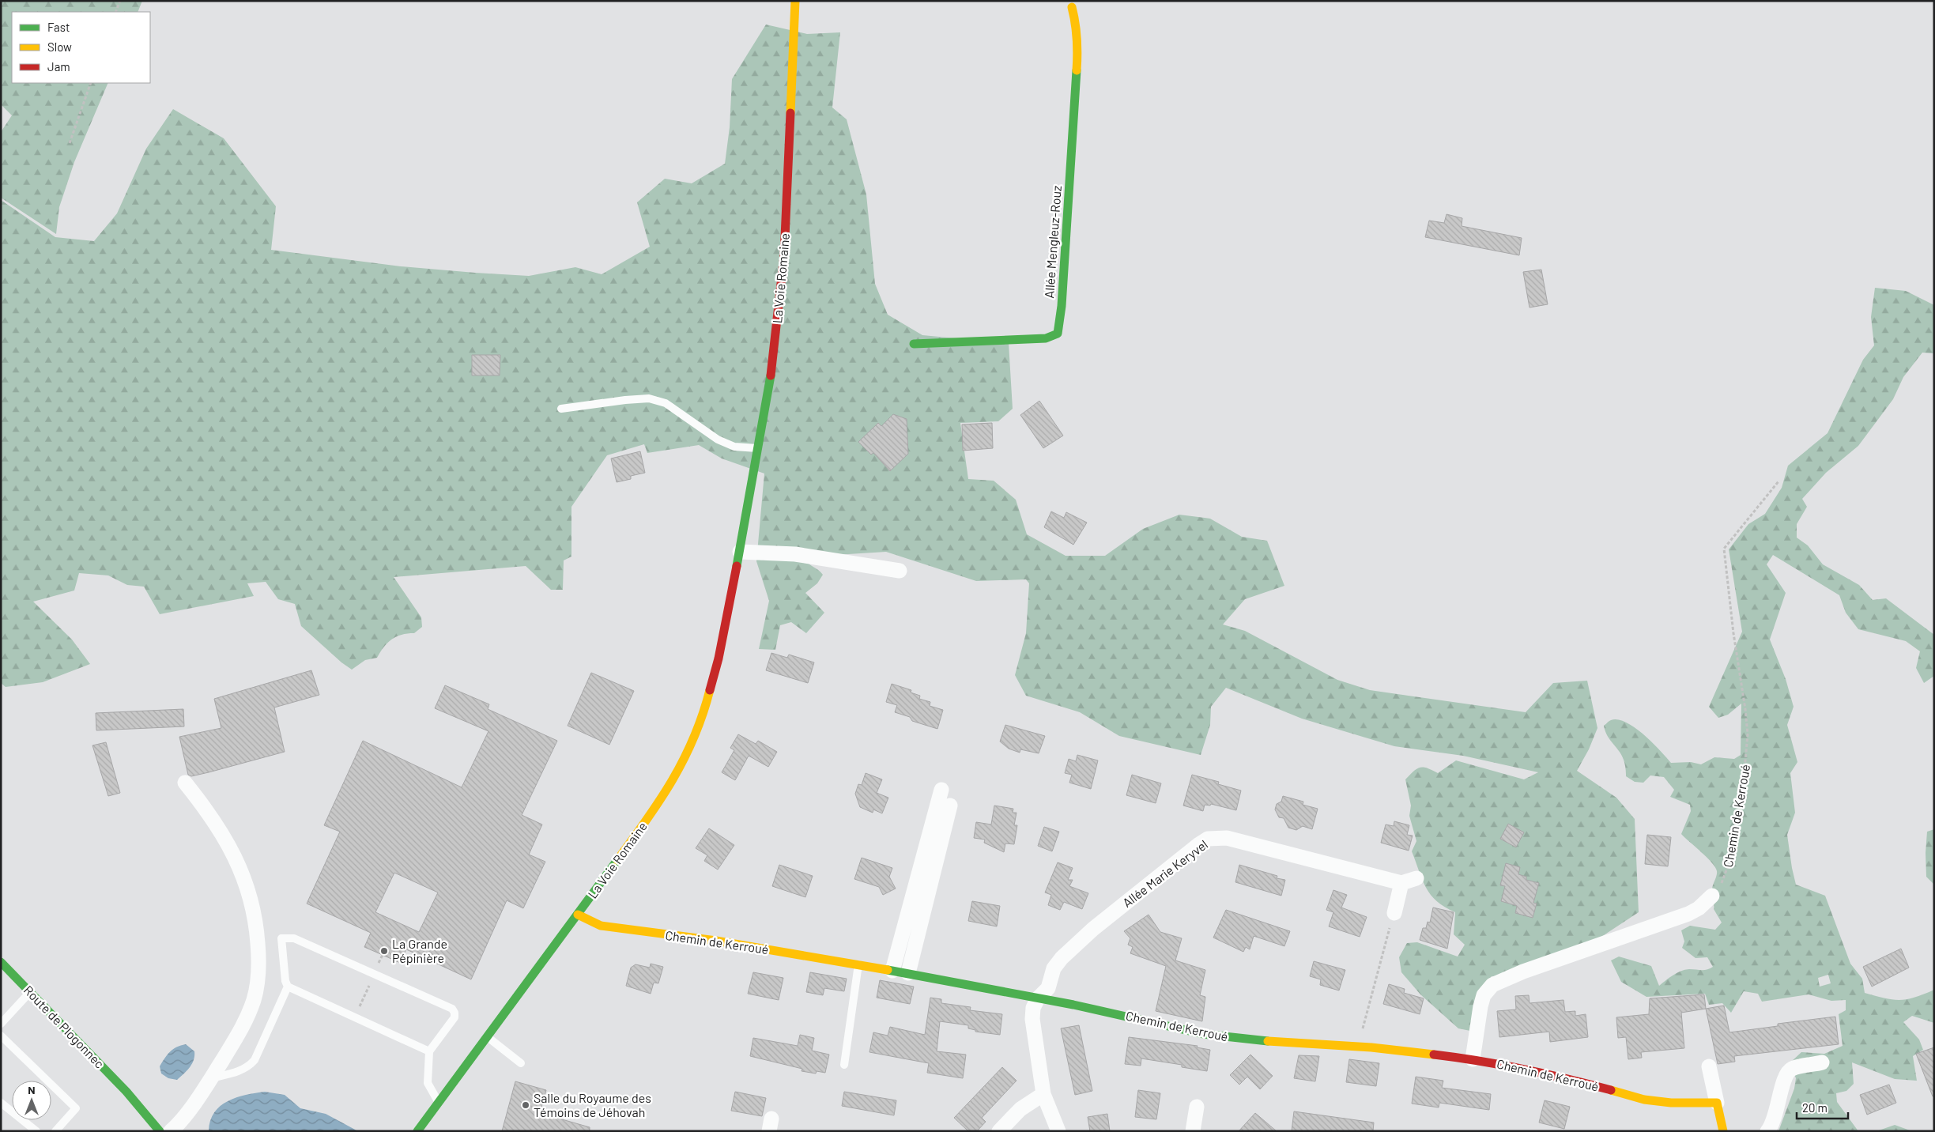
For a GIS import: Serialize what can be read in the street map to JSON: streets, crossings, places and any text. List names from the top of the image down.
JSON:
{
  "streets": {
    "street": [
      "Allée Mengleuz-Rouz",
      "La Voie Romaine",
      "Chemin de Kerroué",
      "Allée Marie Keryvel",
      "Route de Plogonnec"
    ]
  },
  "crossings": [
    ["La Voie Romaine", "Chemin de Kerroué"],
    ["Chemin de Kerroué", "Allée Marie Keryvel"]
  ],
  "places": ["La Grande Pépinière", "Salle du Royaume des Témoins de Jéhovah"],
  "legend": ["Fast", "Slow", "Jam"],
  "scale_bar": "20 m",
  "north": "top"
}
